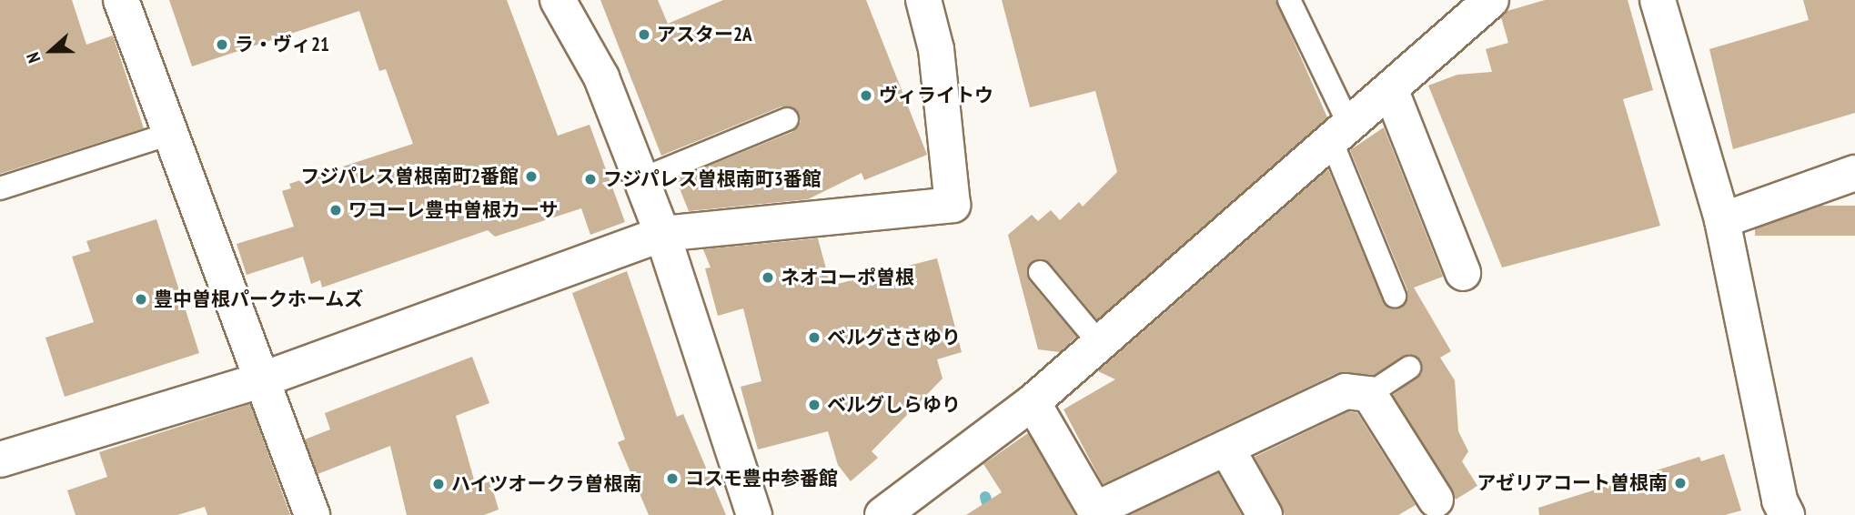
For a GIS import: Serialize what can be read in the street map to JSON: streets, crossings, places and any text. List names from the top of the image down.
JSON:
{
  "places": [
    "アスター2A",
    "ラ・ヴィ21",
    "ヴィライトウ",
    "フジパレス曽根南町2番館",
    "フジパレス曽根南町3番館",
    "ワコーレ豊中曽根カーサ",
    "ネオコーポ曽根",
    "豊中曽根パークホームズ",
    "ベルグささゆり",
    "ベルグしらゆり",
    "コスモ豊中参番館",
    "アゼリアコート曽根南",
    "ハイツオークラ曽根南"
  ],
  "north": "left"
}
